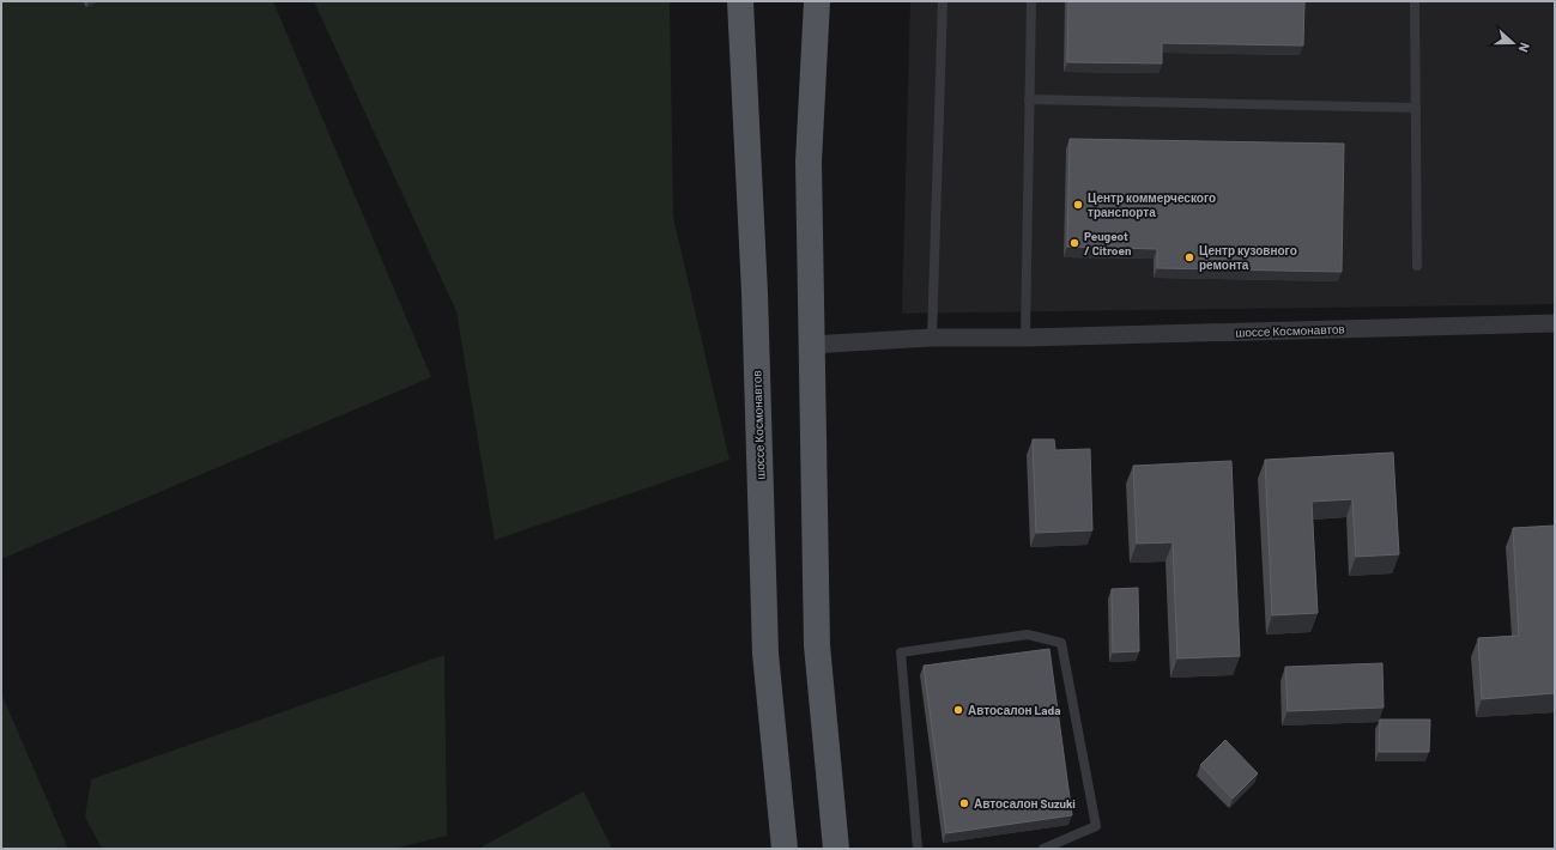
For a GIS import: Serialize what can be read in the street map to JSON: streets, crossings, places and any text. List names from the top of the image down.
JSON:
{
  "streets": {
    "main road": ["шоссе Космонавтов"]
  },
  "places": [
    "Центр коммерческого транспорта",
    "Peugeot / Citroen",
    "Центр кузовного ремонта",
    "Автосалон Lada",
    "Автосалон Suzuki"
  ],
  "north": "right"
}
